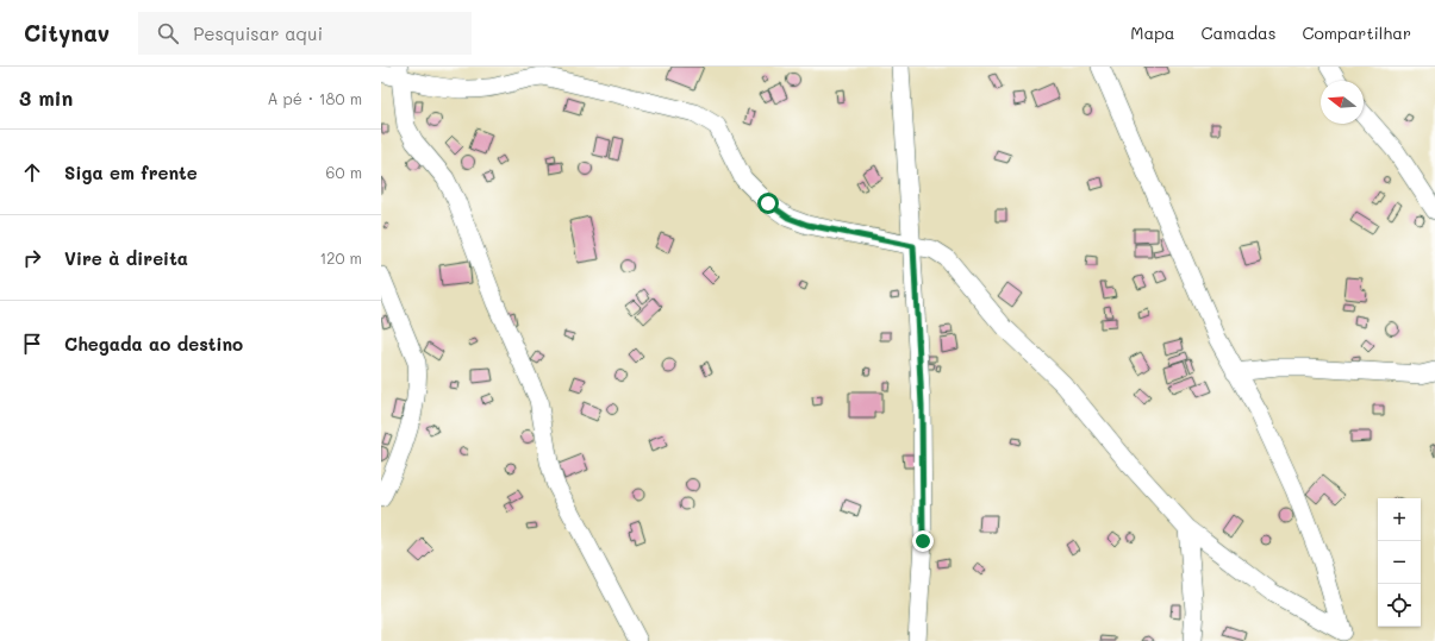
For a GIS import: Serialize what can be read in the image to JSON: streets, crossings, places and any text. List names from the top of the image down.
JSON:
{
  "north": "left",
  "page": {
    "header": "Citynav",
    "search": "Pesquisar aqui",
    "nav": ["Mapa", "Camadas", "Compartilhar"],
    "heading": ["3 min", "A pé · 180 m"],
    "list": [
      ["Siga em frente", "60 m"],
      ["Vire à direita", "120 m"],
      "Chegada ao destino"
    ],
    "map_buttons": ["+", "−"]
  }
}
